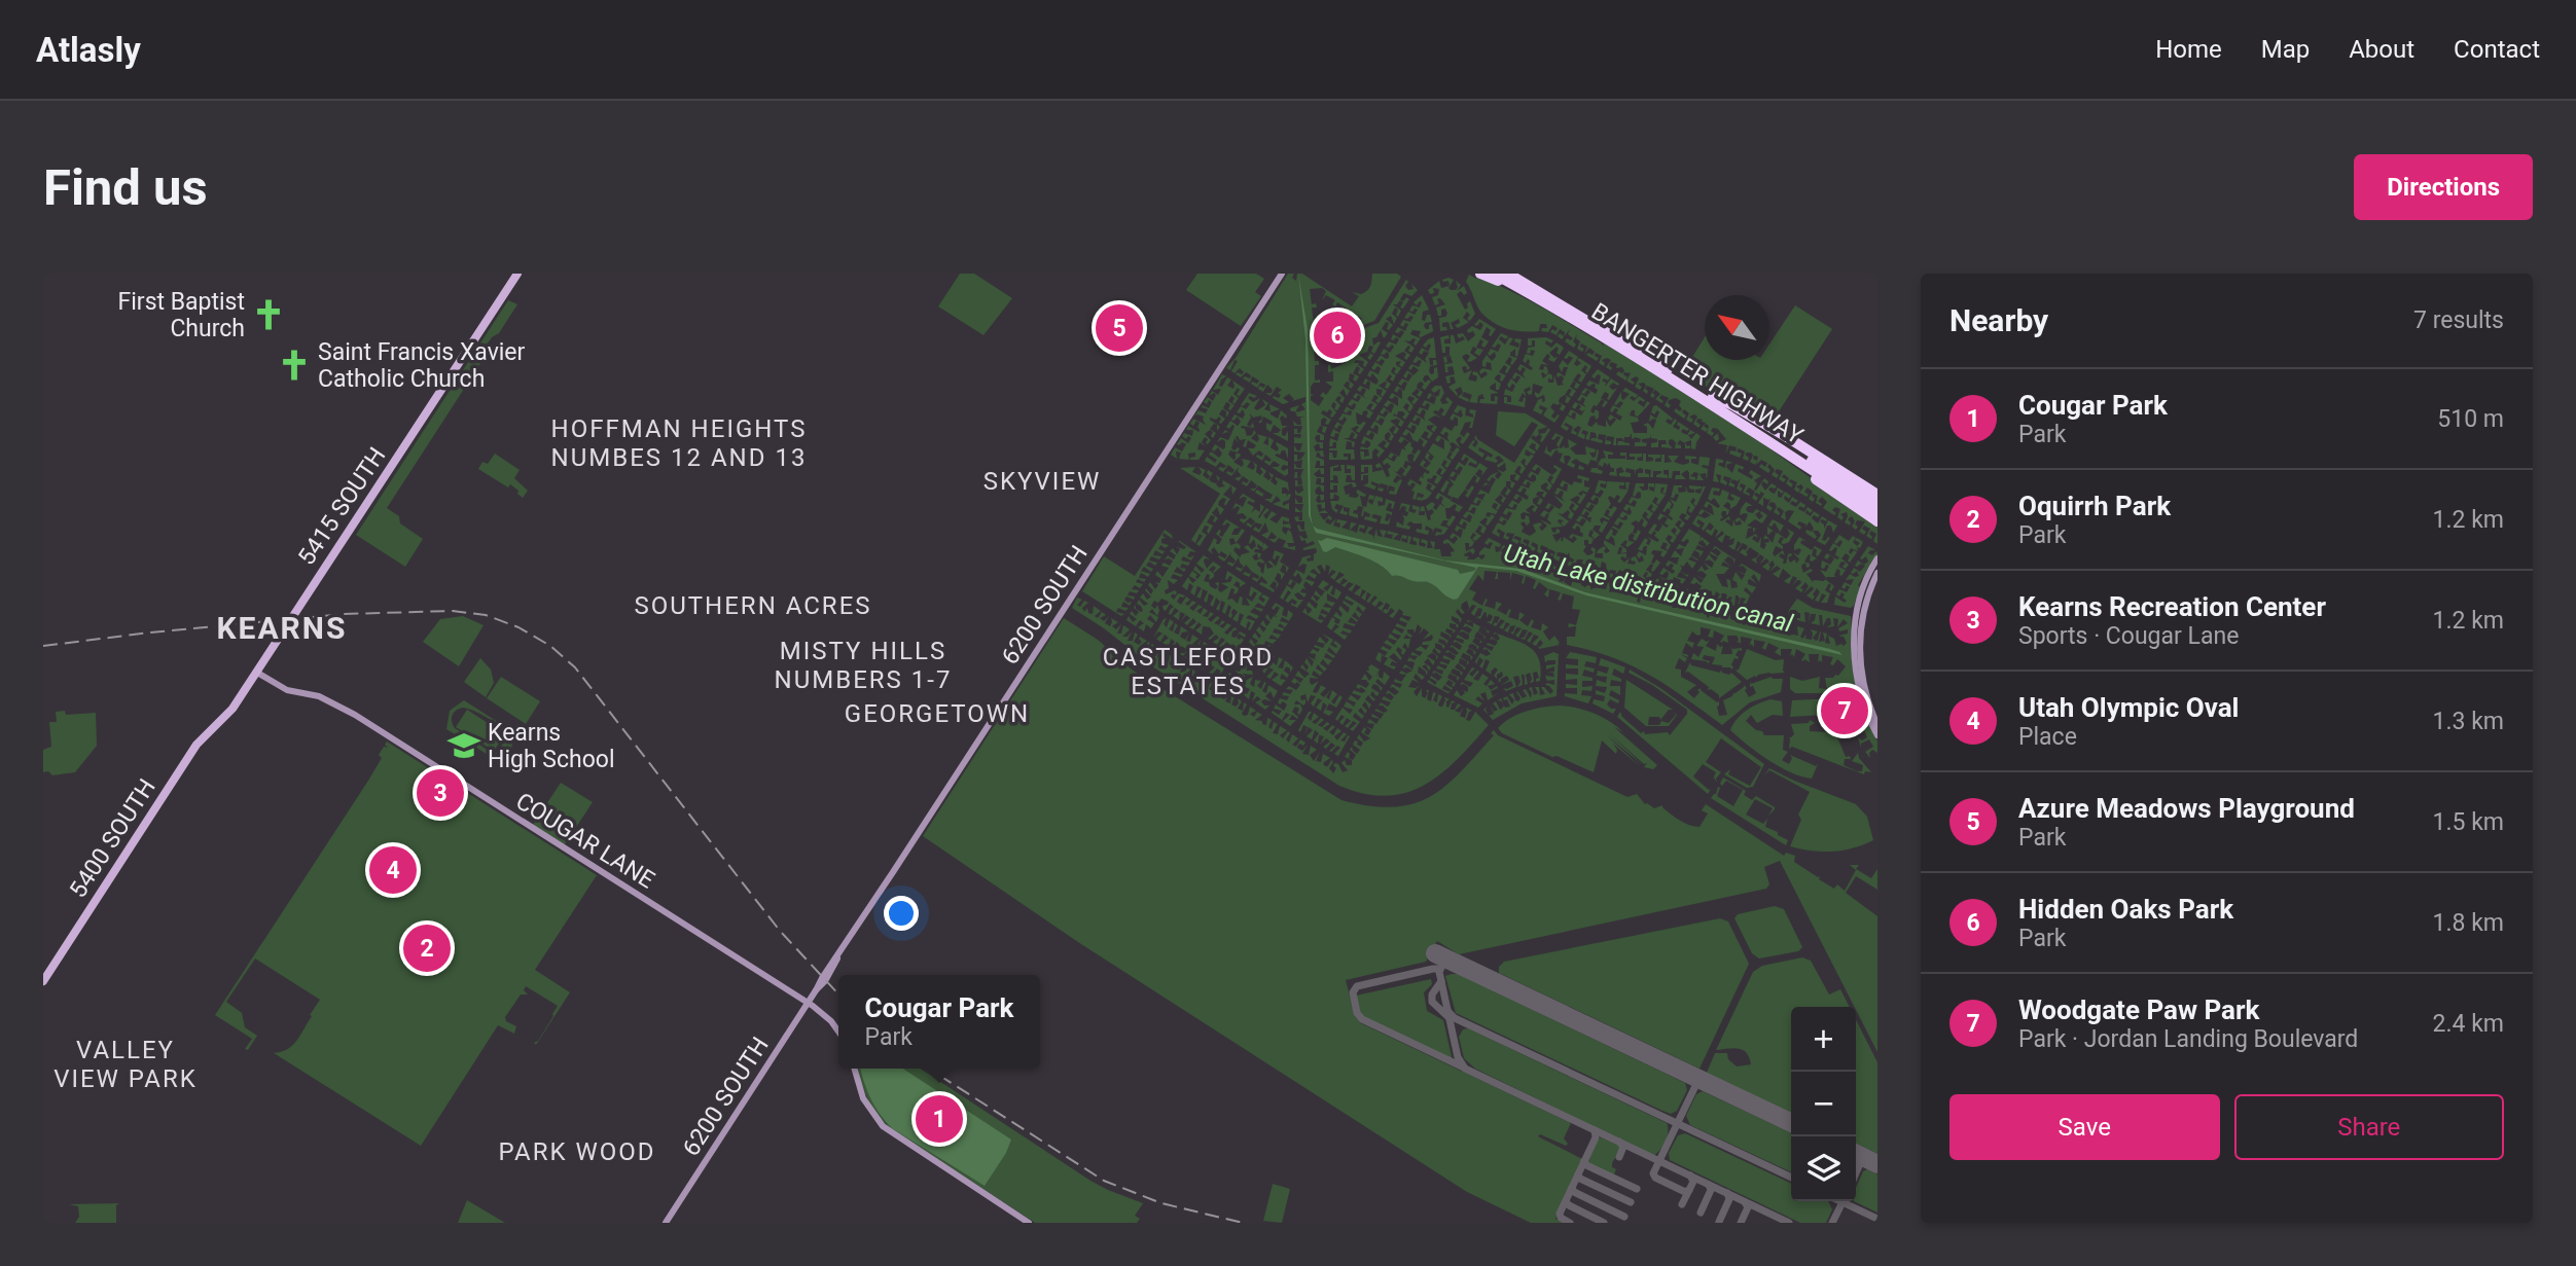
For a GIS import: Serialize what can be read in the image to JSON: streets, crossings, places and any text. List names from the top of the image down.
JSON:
{
  "streets": {
    "highway": ["BANGERTER HIGHWAY"],
    "main road": [
      "5415 SOUTH",
      "6200 SOUTH",
      "5400 SOUTH",
      "COUGAR LANE"
    ]
  },
  "crossings": [
    ["5415 SOUTH", "5400 SOUTH"],
    ["5415 SOUTH", "COUGAR LANE"],
    ["6200 SOUTH", "COUGAR LANE"]
  ],
  "districts": [
    "HOFFMAN HEIGHTS NUMBES 12 AND 13",
    "SKYVIEW",
    "SOUTHERN ACRES",
    "KEARNS",
    "MISTY HILLS NUMBERS 1-7",
    "CASTLEFORD ESTATES",
    "GEORGETOWN",
    "VALLEY VIEW PARK",
    "PARK WOOD"
  ],
  "water": ["Utah Lake distribution canal"],
  "places": {
    "church": ["First Baptist Church", "Saint Francis Xavier Catholic Church"],
    "school or university": ["Kearns High School"]
  },
  "north": "top left",
  "page": {
    "header": "Atlasly",
    "nav": [
      "Home",
      "Map",
      "About",
      "Contact"
    ],
    "buttons": [
      "Directions",
      ["Save", "Share"]
    ],
    "title": "Find us",
    "heading": ["Nearby", "7 results"],
    "pins": [
      "5",
      "6",
      "7",
      "3",
      "4",
      "2",
      "1"
    ],
    "list": [
      {
        "mark": "1",
        "name": "Cougar Park",
        "note": "Park",
        "value": "510 m"
      },
      {
        "mark": "2",
        "name": "Oquirrh Park",
        "note": "Park",
        "value": "1.2 km"
      },
      {
        "mark": "3",
        "name": "Kearns Recreation Center",
        "note": "Sports · Cougar Lane",
        "value": "1.2 km"
      },
      {
        "mark": "4",
        "name": "Utah Olympic Oval",
        "note": "Place",
        "value": "1.3 km"
      },
      {
        "mark": "5",
        "name": "Azure Meadows Playground",
        "note": "Park",
        "value": "1.5 km"
      },
      {
        "mark": "6",
        "name": "Hidden Oaks Park",
        "note": "Park",
        "value": "1.8 km"
      },
      {
        "mark": "7",
        "name": "Woodgate Paw Park",
        "note": "Park · Jordan Landing Boulevard",
        "value": "2.4 km"
      }
    ],
    "popup": ["Cougar Park", "Park"],
    "map_buttons": ["+", "−"]
  }
}
